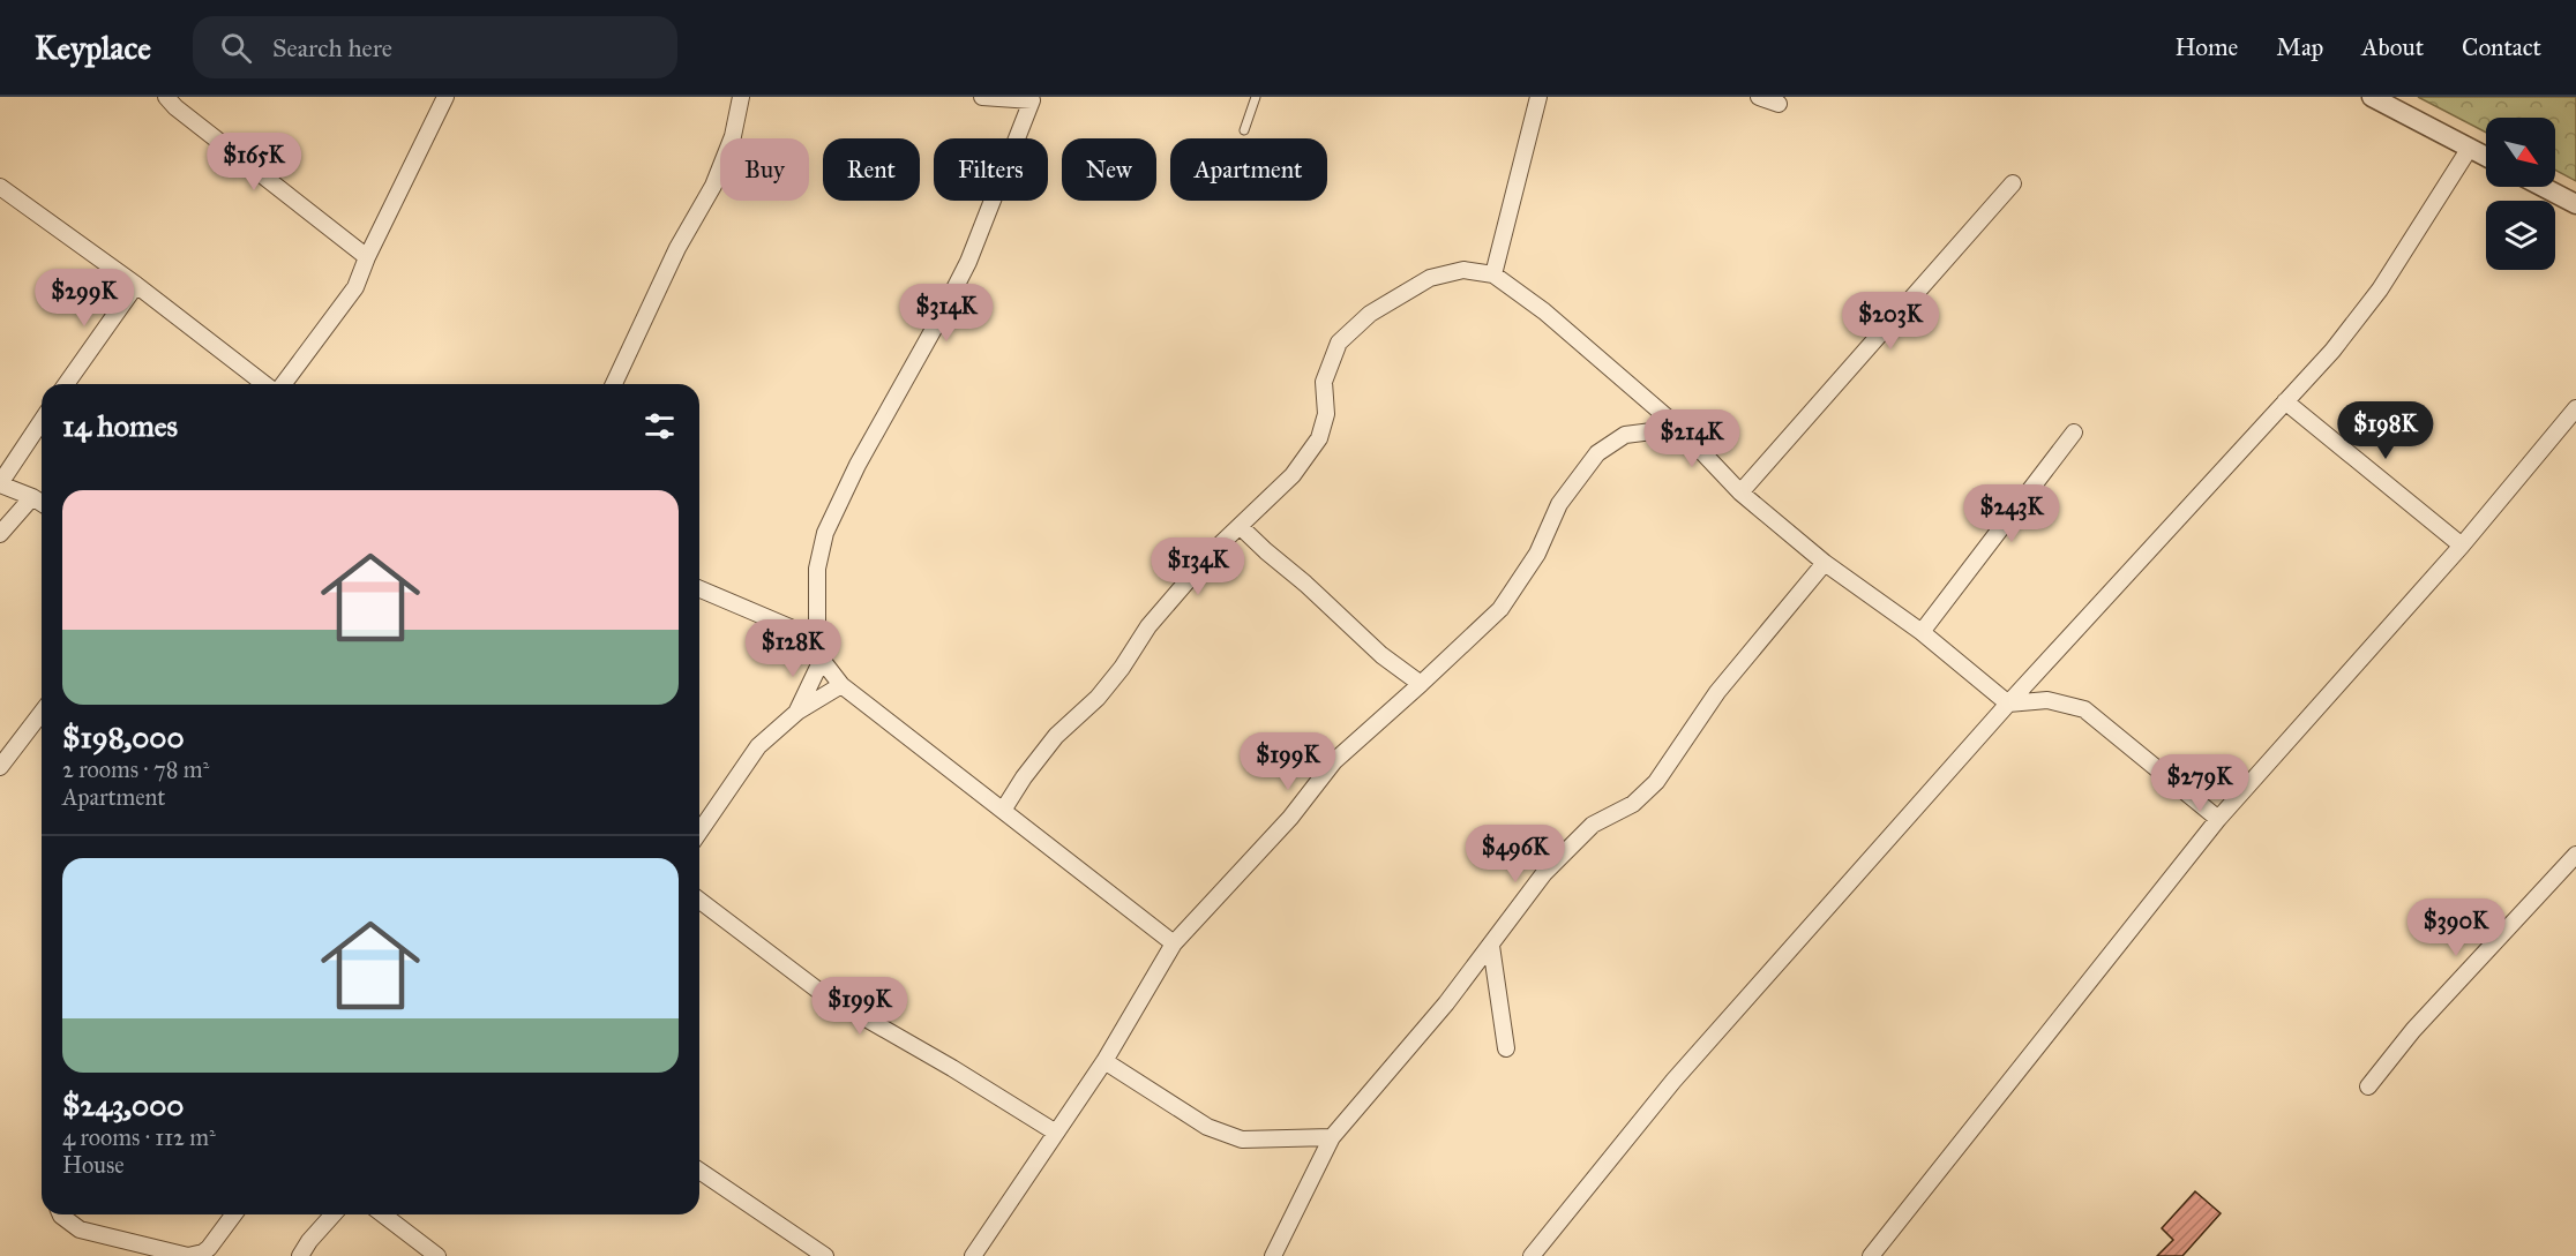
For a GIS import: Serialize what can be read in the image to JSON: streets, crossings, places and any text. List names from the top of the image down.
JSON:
{
  "north": "bottom right",
  "page": {
    "header": "Keyplace",
    "search": "Search here",
    "nav": [
      "Home",
      "Map",
      "About",
      "Contact"
    ],
    "price": [
      "$165K",
      "$299K",
      "$314K",
      "$203K",
      "$198K",
      "$214K",
      "$243K",
      "$134K",
      "$128K",
      "$199K",
      "$279K",
      "$496K",
      "$390K",
      "$199K"
    ],
    "chip": [
      "Buy",
      "Rent",
      "Filters",
      "New",
      "Apartment"
    ],
    "heading": "14 homes",
    "list": [
      {
        "name": "$198,000",
        "note": "2 rooms · 78 m² · Apartment"
      },
      {
        "name": "$243,000",
        "note": "4 rooms · 112 m² · House"
      }
    ]
  }
}
